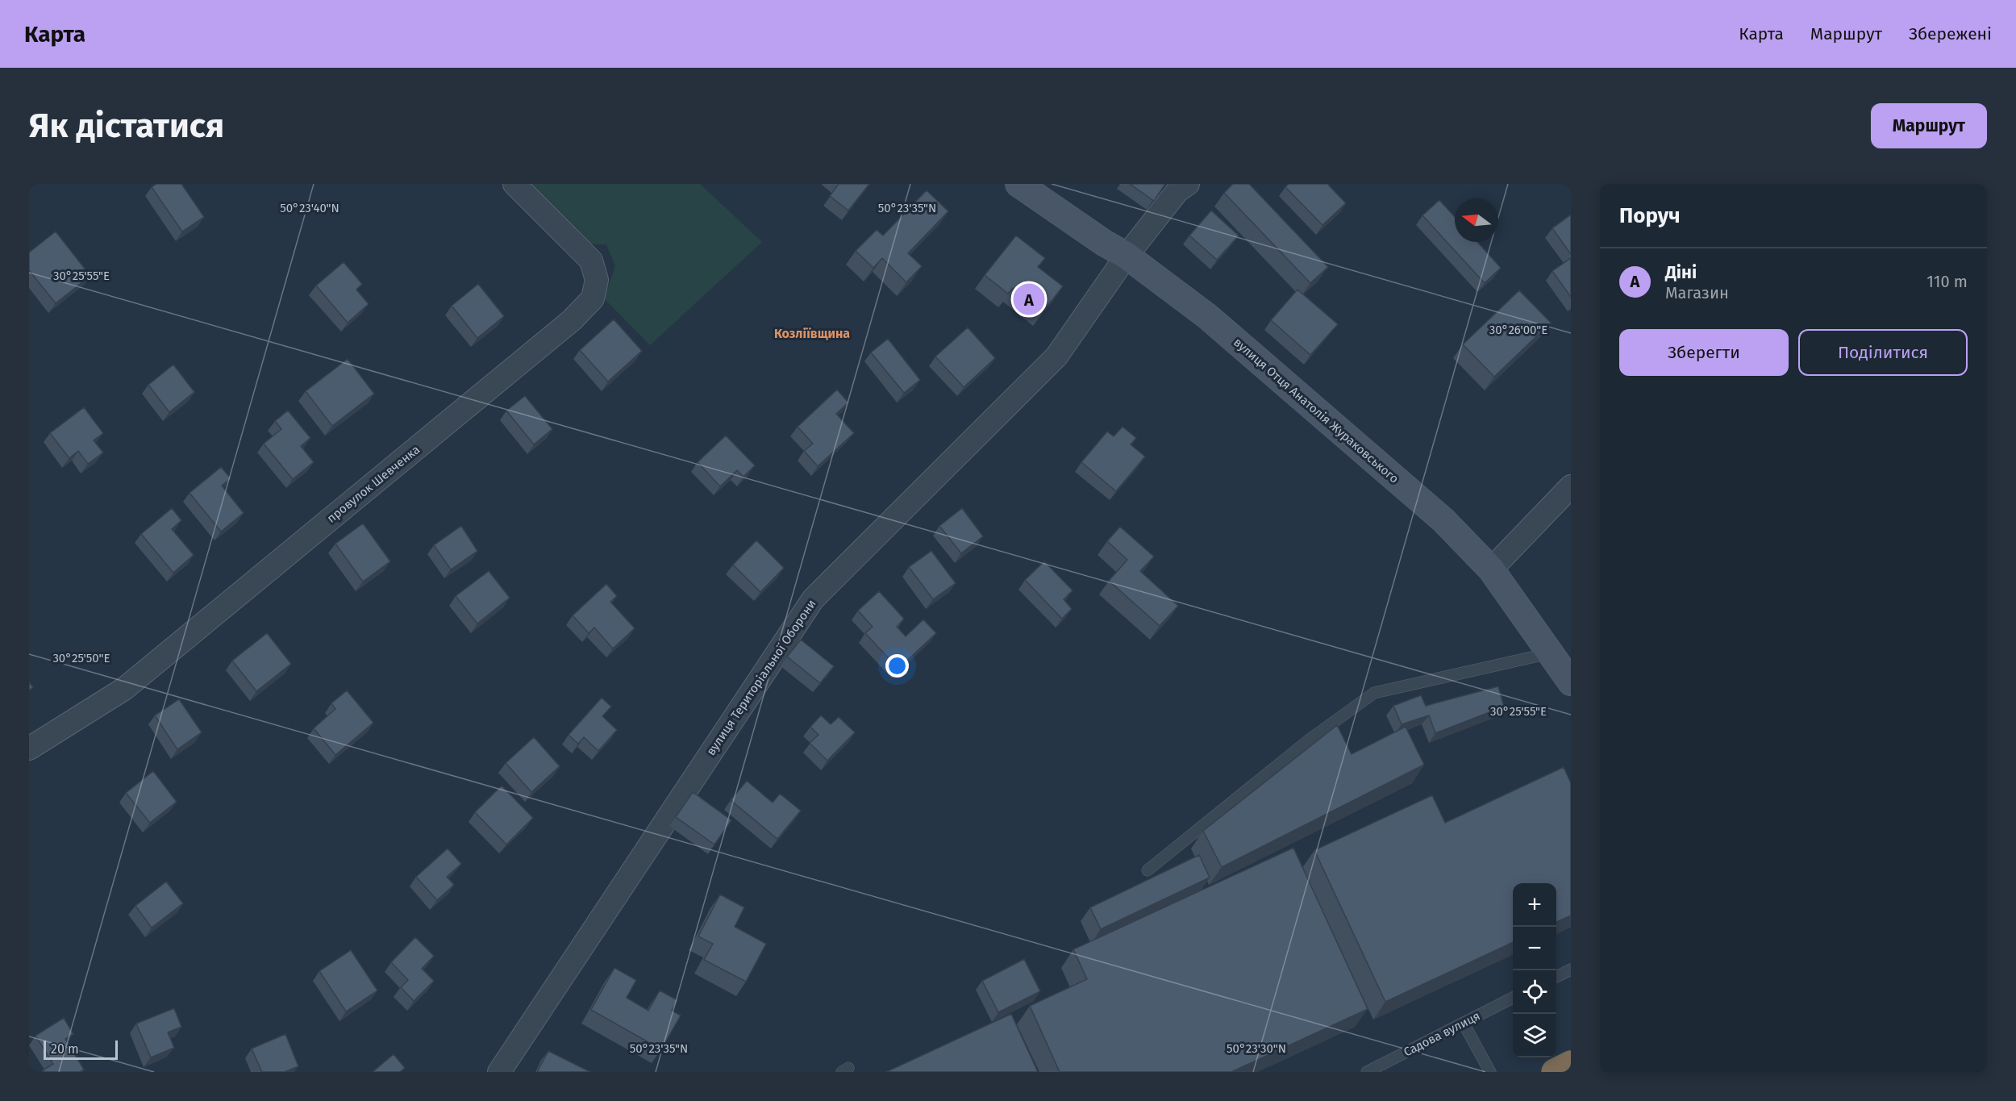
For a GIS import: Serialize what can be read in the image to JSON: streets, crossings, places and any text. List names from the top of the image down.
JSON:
{
  "streets": {
    "street": ["вулиця Отця Анатолія Жураковського", "провулок Шевченка", "вулиця Територіальної Оборони"],
    "lane": ["Садова вулиця"]
  },
  "crossings": [
    ["вулиця Отця Анатолія Жураковського", "вулиця Територіальної Оборони"]
  ],
  "districts": ["Козліївщина"],
  "scale_bar": "20 m",
  "north": "left",
  "page": {
    "header": "Карта",
    "nav": ["Карта", "Маршрут", "Збережені"],
    "buttons": [
      "Маршрут",
      ["Зберегти", "Поділитися"]
    ],
    "title": "Як дістатися",
    "heading": "Поруч",
    "list": [
      {
        "mark": "A",
        "name": "Діні",
        "note": "Магазин",
        "value": "110 m"
      }
    ],
    "pins": "A",
    "map_buttons": ["+", "−"],
    "scale": "20 m"
  },
  "coordinates": [
    "50°23'40\"N",
    "50°23'35\"N",
    "30°25'55\"E",
    "30°26'00\"E",
    "30°25'50\"E",
    "50°23'30\"N"
  ]
}
